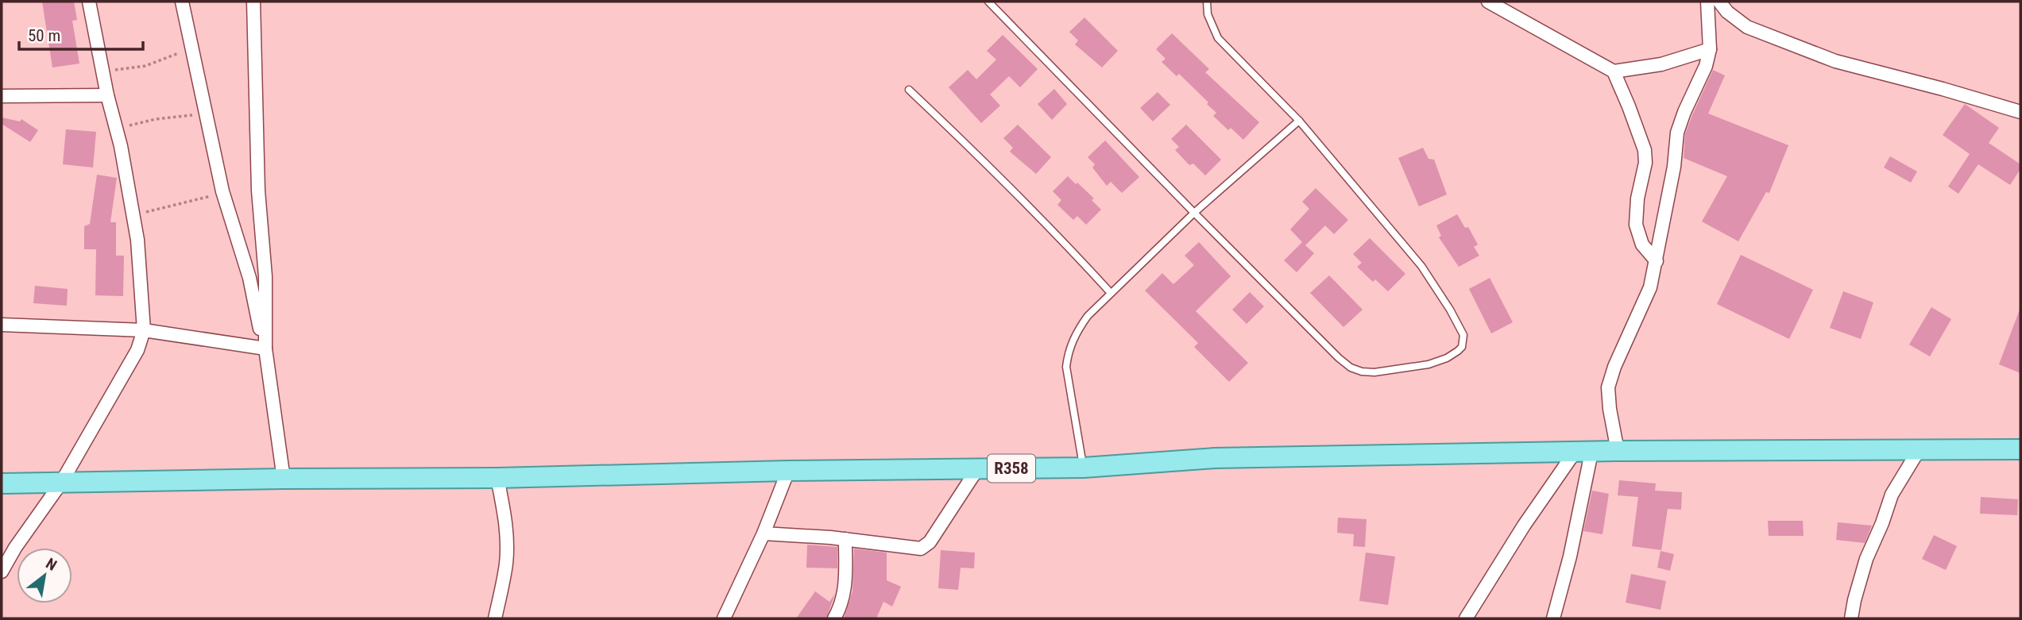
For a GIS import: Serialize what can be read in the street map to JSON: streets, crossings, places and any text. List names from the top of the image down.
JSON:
{
  "streets": {
    "main road": ["R358"]
  },
  "scale_bar": "50 m",
  "north": "top right"
}
